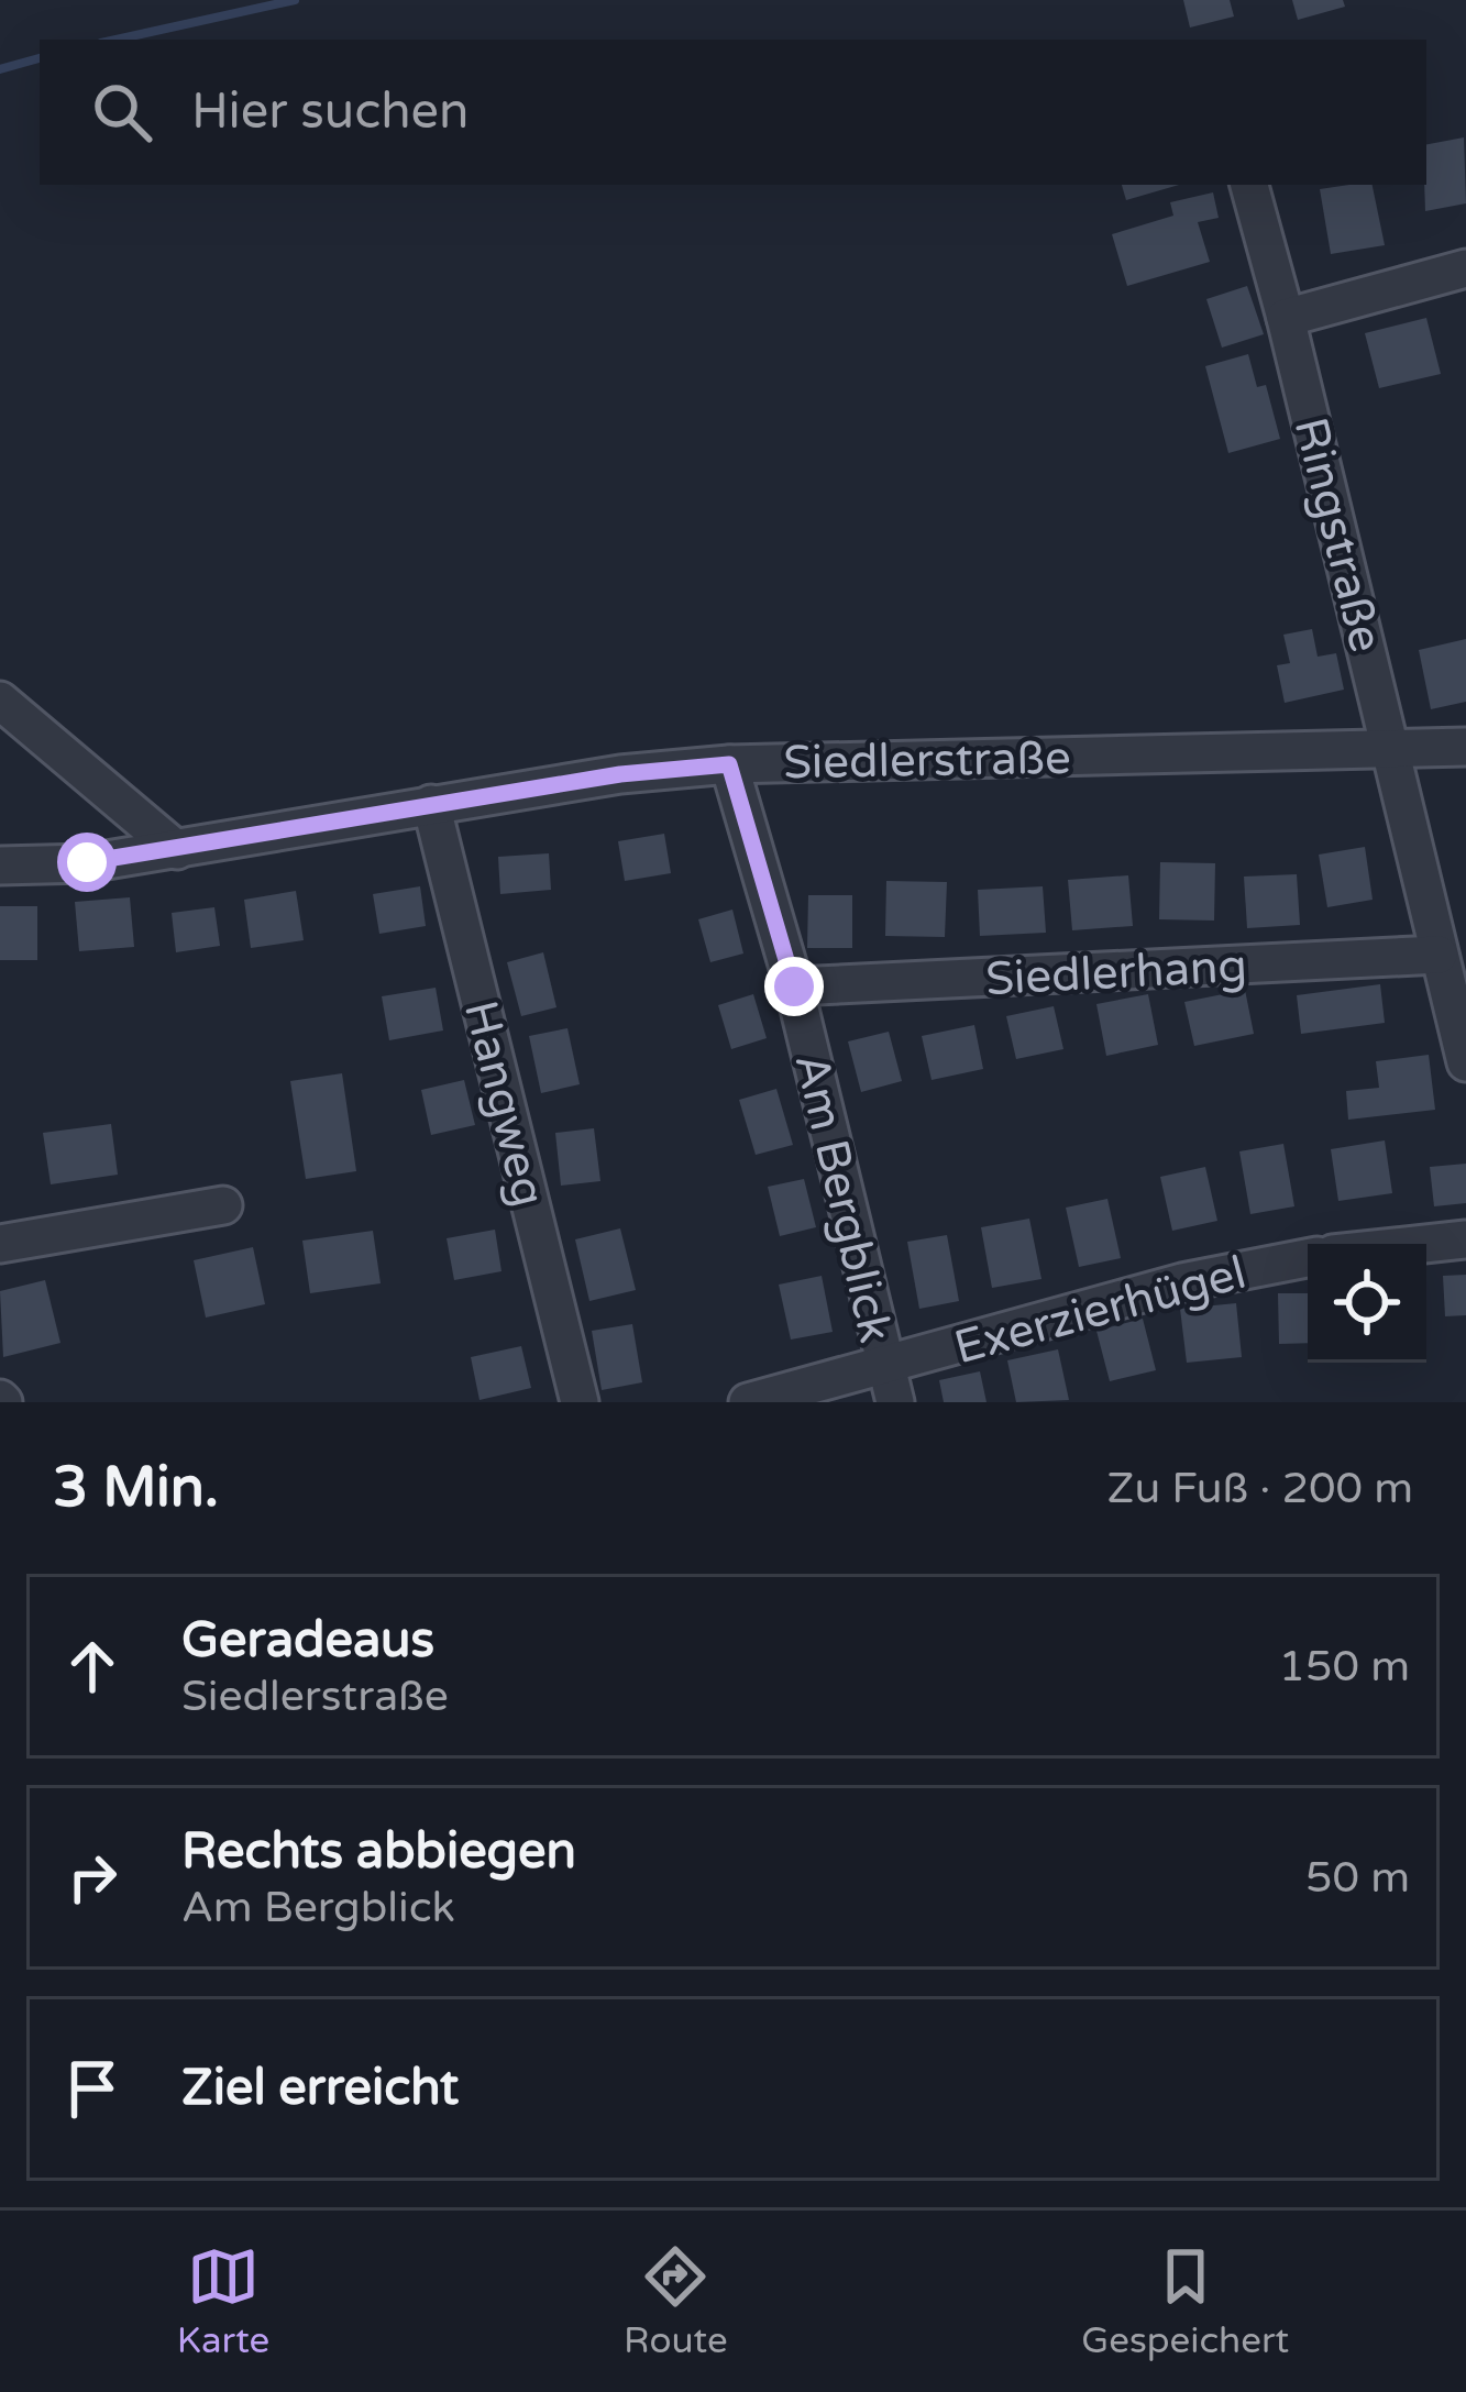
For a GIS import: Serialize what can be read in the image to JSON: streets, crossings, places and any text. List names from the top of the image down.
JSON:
{
  "streets": {
    "street": [
      "Ringstraße",
      "Siedlerstraße",
      "Siedlerhang",
      "Hangweg",
      "Am Bergblick",
      "Exerzierhügel"
    ]
  },
  "crossings": [
    ["Ringstraße", "Siedlerstraße"],
    ["Ringstraße", "Siedlerhang"],
    ["Siedlerstraße", "Hangweg"],
    ["Siedlerstraße", "Am Bergblick"],
    ["Siedlerhang", "Am Bergblick"],
    ["Am Bergblick", "Exerzierhügel"]
  ],
  "page": {
    "search": "Hier suchen",
    "heading": ["3 Min.", "Zu Fuß · 200 m"],
    "list": [
      ["Geradeaus", "Siedlerstraße", "150 m"],
      ["Rechts abbiegen", "Am Bergblick", "50 m"],
      "Ziel erreicht"
    ],
    "nav": ["Karte", "Route", "Gespeichert"]
  }
}
